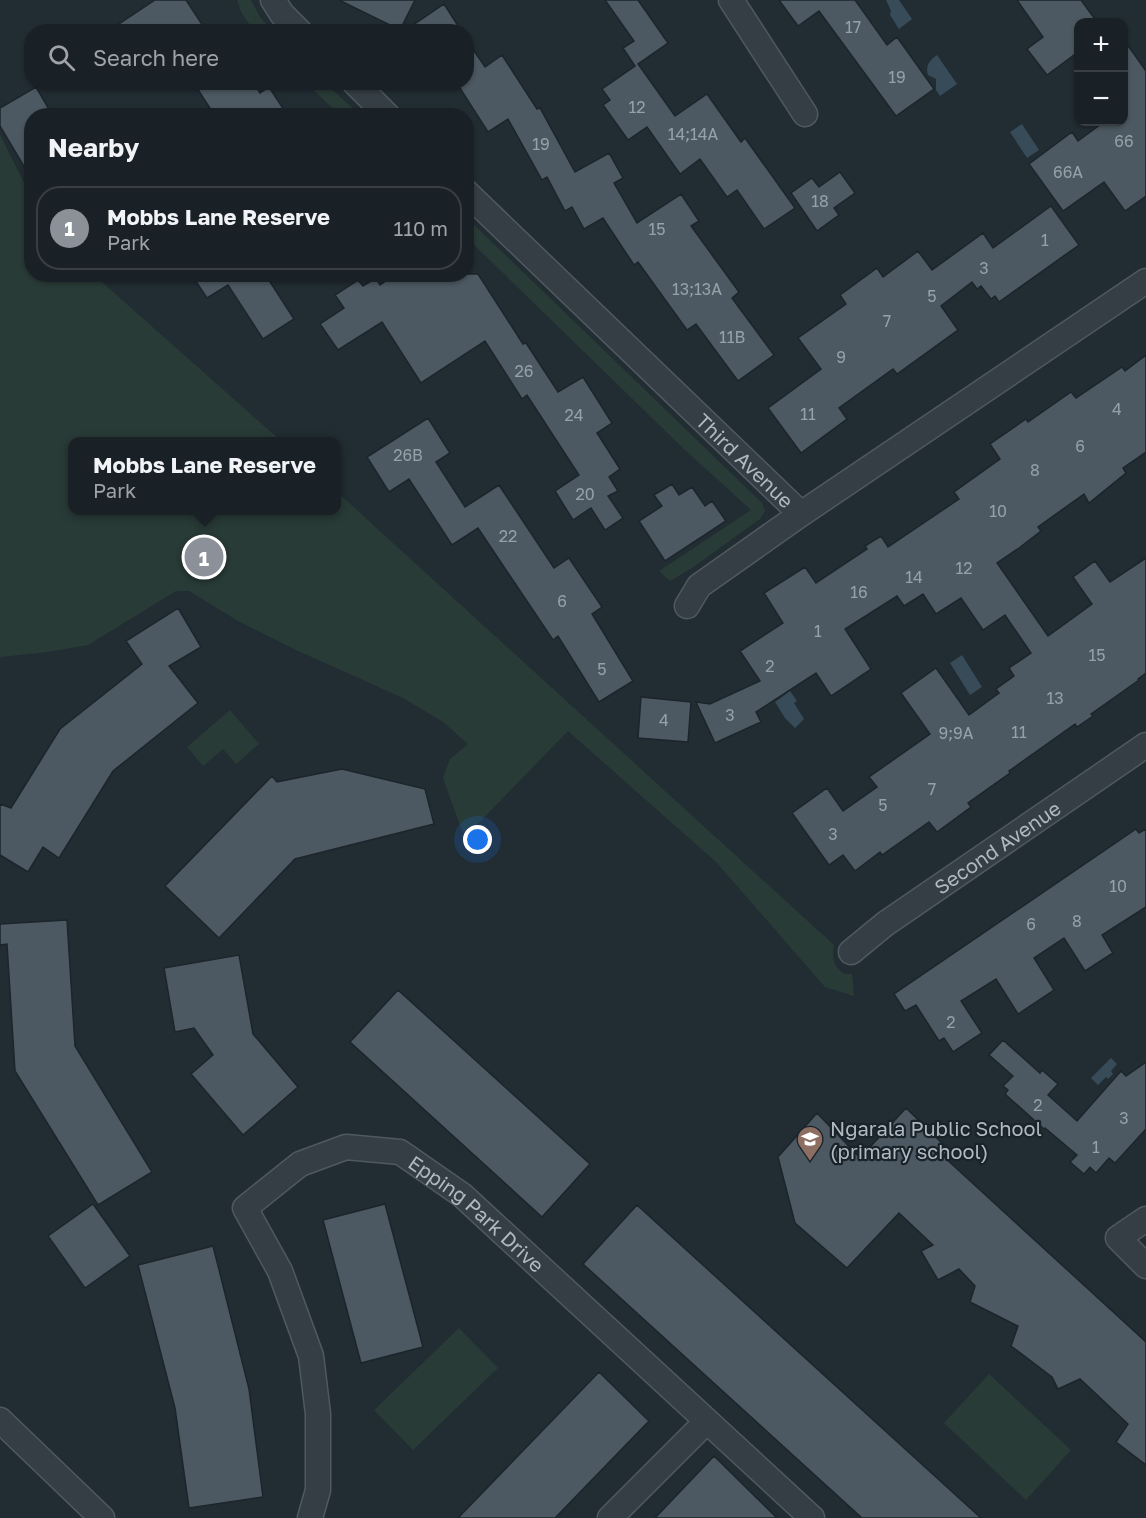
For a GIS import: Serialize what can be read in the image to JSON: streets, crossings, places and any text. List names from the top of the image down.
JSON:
{
  "streets": {
    "street": ["Third Avenue", "Second Avenue", "Epping Park Drive"]
  },
  "places": {
    "school or university": ["Ngarala Public School (primary school)"]
  },
  "house_numbers": [
    "17",
    "19",
    "12",
    "14;14A",
    "66",
    "19",
    "66A",
    "18",
    "15",
    "1",
    "3",
    "13;13A",
    "5",
    "7",
    "11B",
    "9",
    "26",
    "4",
    "11",
    "24",
    "6",
    "26B",
    "8",
    "20",
    "10",
    "22",
    "12",
    "14",
    "16",
    "6",
    "1",
    "15",
    "2",
    "5",
    "13",
    "3",
    "4",
    "11",
    "9;9A",
    "7",
    "5",
    "3",
    "10",
    "8",
    "6",
    "2",
    "2",
    "3",
    "1"
  ],
  "page": {
    "map_buttons": ["+", "−"],
    "search": "Search here",
    "heading": "Nearby",
    "list": [
      {
        "mark": "1",
        "name": "Mobbs Lane Reserve",
        "note": "Park",
        "value": "110 m"
      }
    ],
    "popup": ["Mobbs Lane Reserve", "Park"],
    "pins": "1"
  }
}
